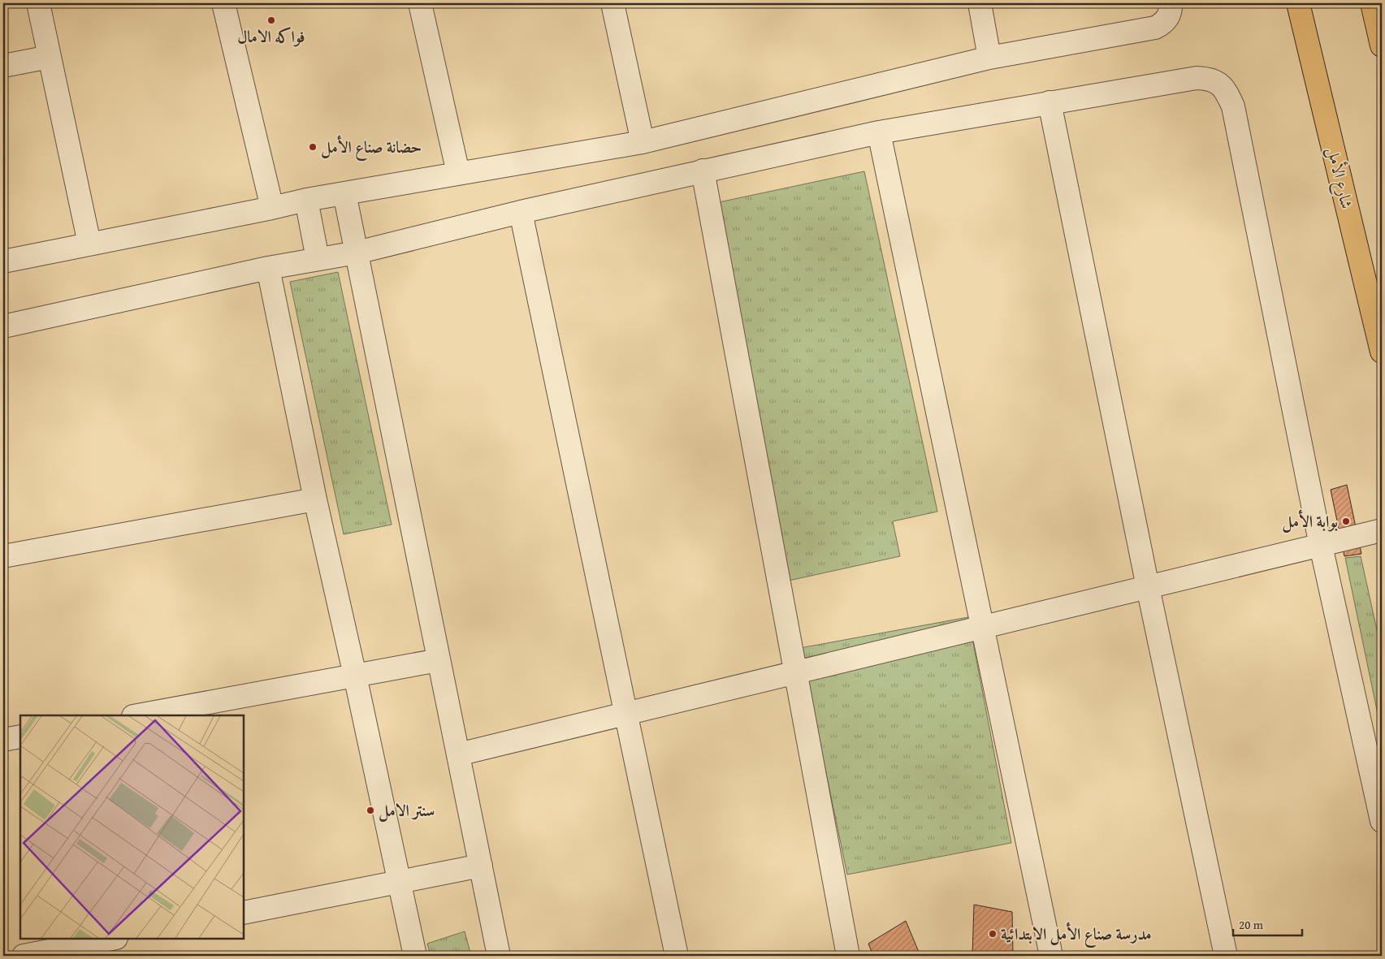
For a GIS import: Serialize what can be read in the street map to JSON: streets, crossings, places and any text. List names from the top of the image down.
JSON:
{
  "streets": {
    "main road": ["شارع الأمل"]
  },
  "places": [
    "فواكه الامال",
    "حضانة صناع الأمل",
    "بوابة الأمل",
    "سنتر الامل",
    "مدرسة صناع الأمل الابتدائية"
  ],
  "scale_bar": "20 m"
}
